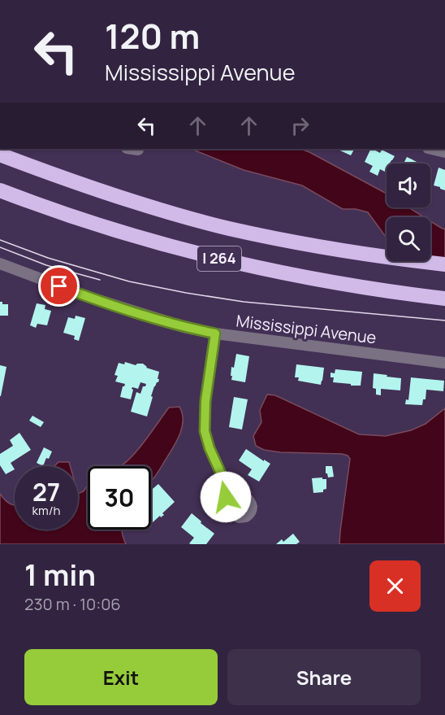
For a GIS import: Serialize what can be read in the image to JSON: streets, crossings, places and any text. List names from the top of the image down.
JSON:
{
  "streets": {
    "highway": ["I 264"],
    "street": ["Mississippi Avenue"]
  },
  "page": {
    "turn": ["120 m", "Mississippi Avenue"],
    "speed": "27 km/h",
    "limit": "30",
    "heading": ["1 min", "230 m · 10:06"],
    "buttons": ["Exit", "Share"]
  }
}
